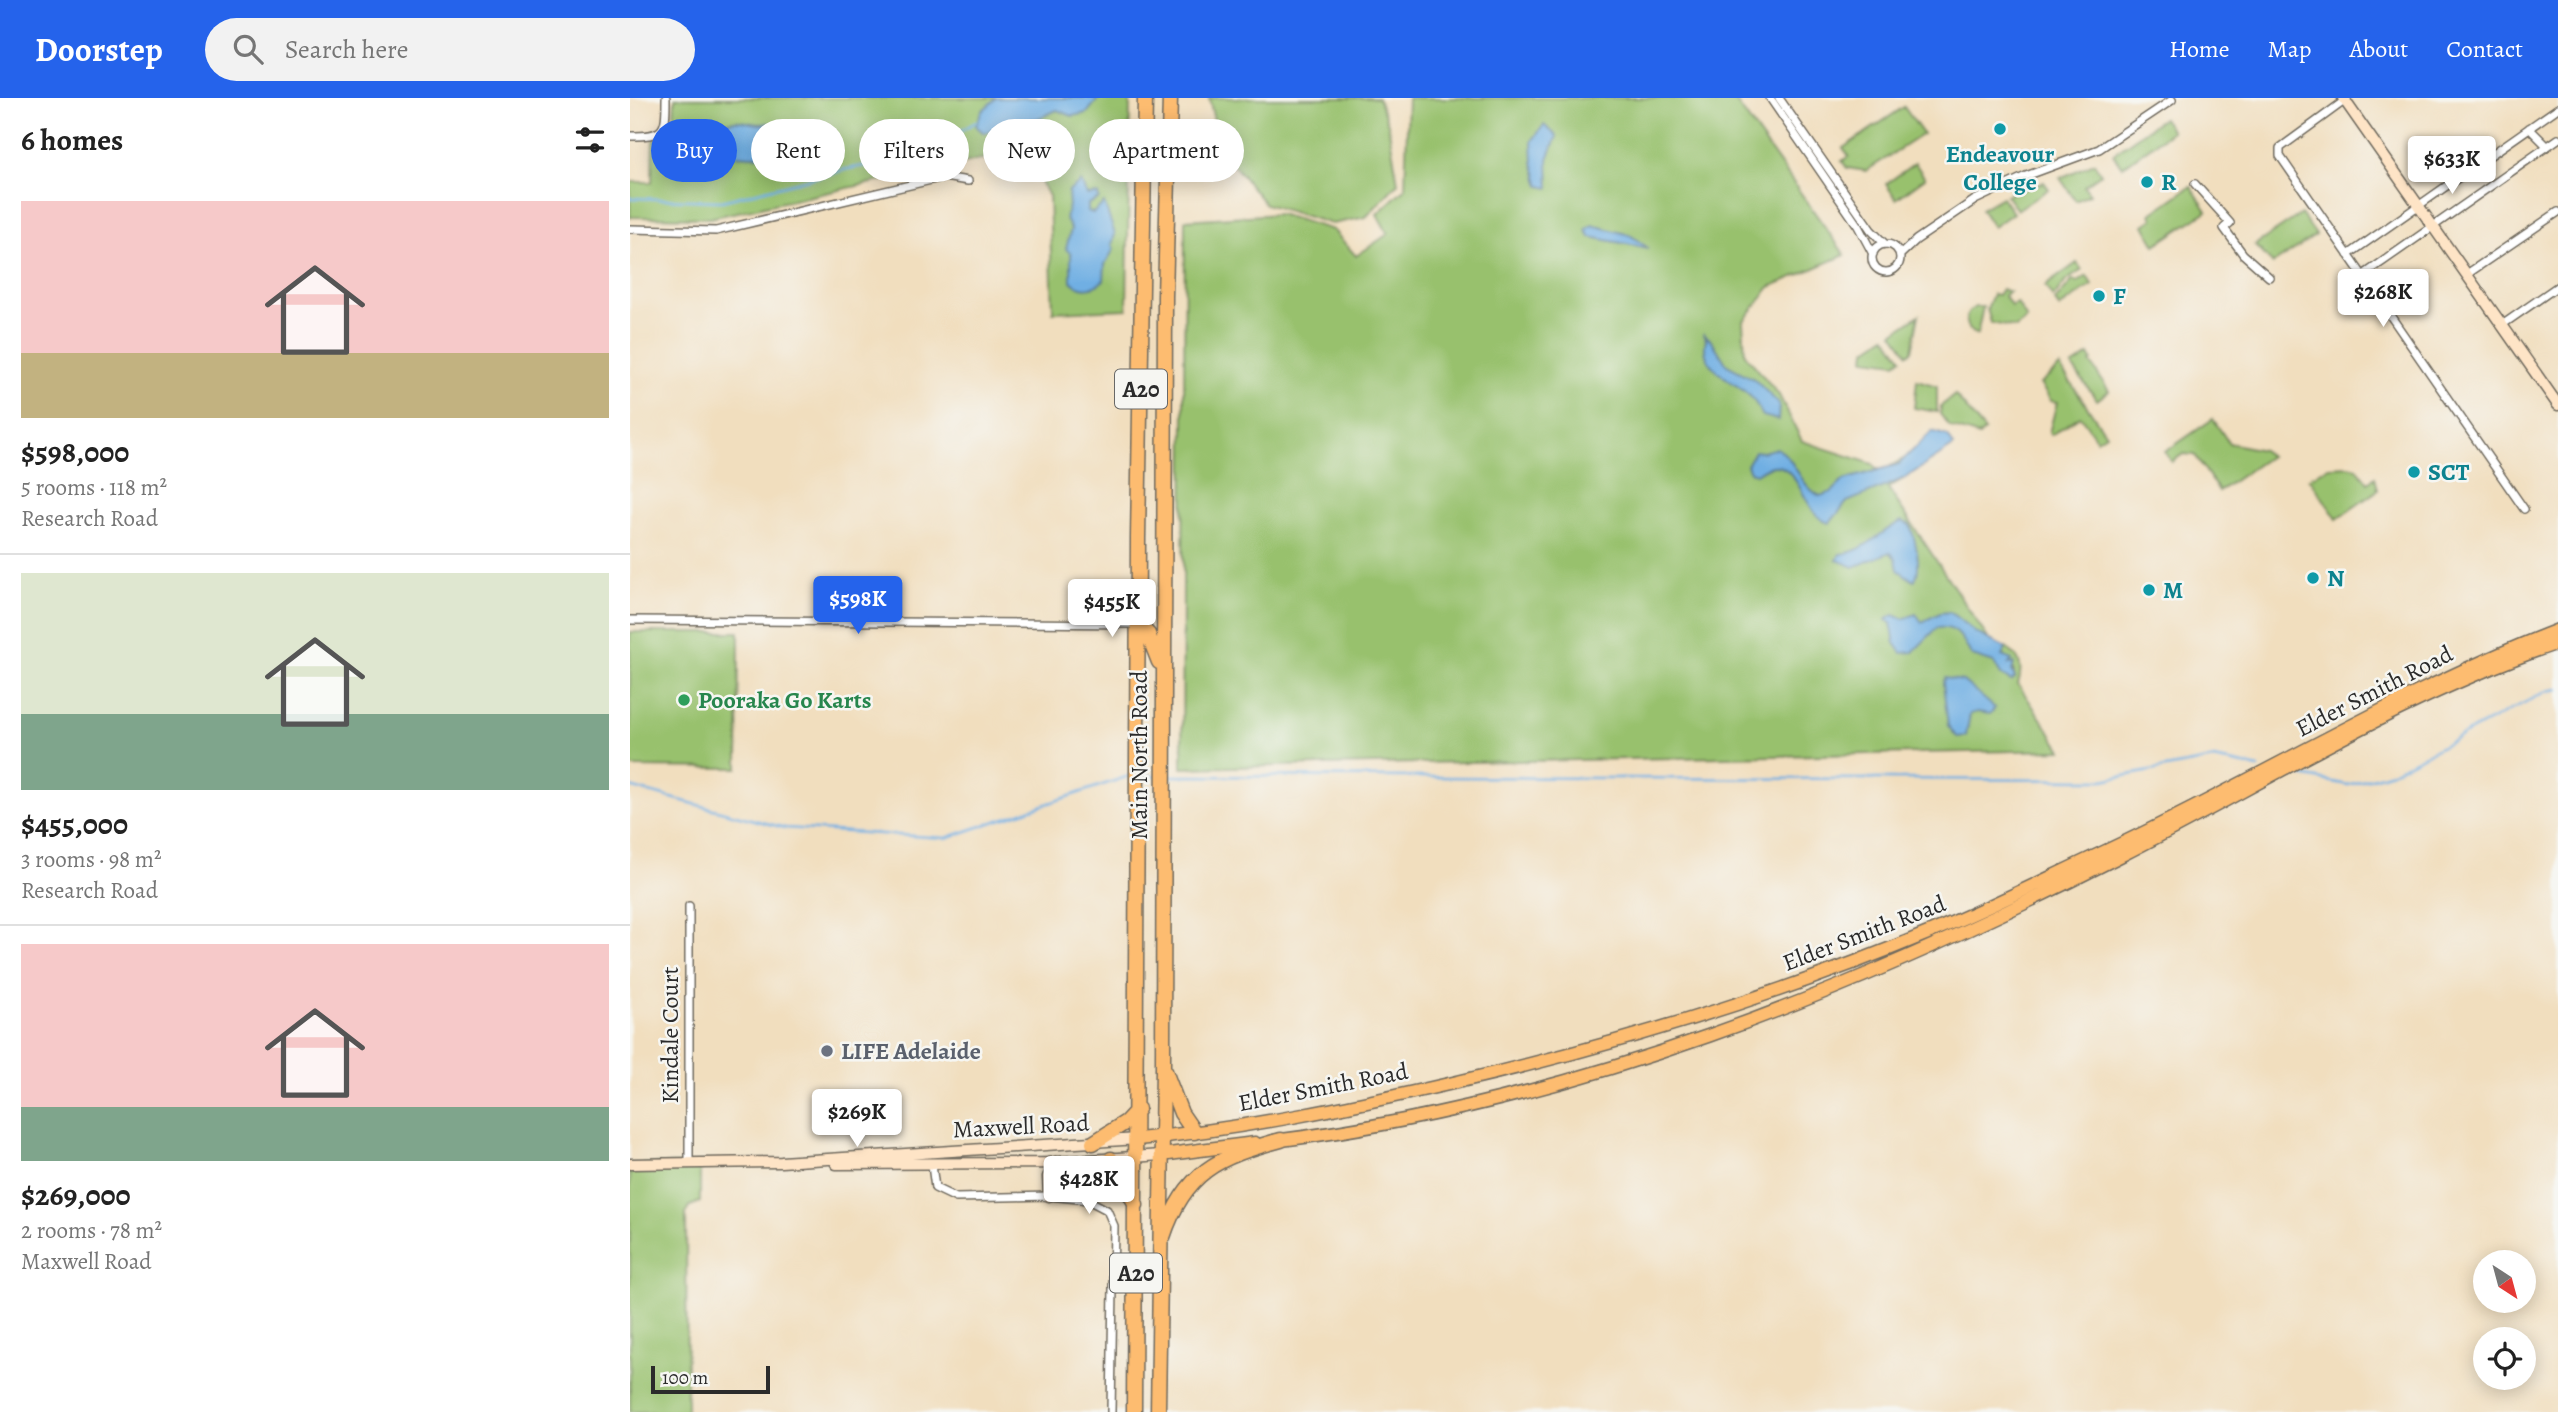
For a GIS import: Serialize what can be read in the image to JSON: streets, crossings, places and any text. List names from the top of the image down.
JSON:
{
  "streets": {
    "highway": ["A20", "Main North Road"],
    "main road": ["Elder Smith Road"],
    "street": ["Kindale Court", "Maxwell Road"]
  },
  "crossings": [
    ["Elder Smith Road", "Main North Road"],
    ["Elder Smith Road", "Maxwell Road"],
    ["Main North Road", "Maxwell Road"],
    ["Kindale Court", "Maxwell Road"]
  ],
  "places": [
    "Endeavour College",
    "R",
    "F",
    "SCT",
    "N",
    "M",
    "Pooraka Go Karts",
    "LIFE Adelaide"
  ],
  "scale_bar": "100 m",
  "north": "bottom right",
  "page": {
    "header": "Doorstep",
    "search": "Search here",
    "nav": [
      "Home",
      "Map",
      "About",
      "Contact"
    ],
    "heading": "6 homes",
    "chip": [
      "Buy",
      "Rent",
      "Filters",
      "New",
      "Apartment"
    ],
    "price": [
      "$633K",
      "$268K",
      "$598K",
      "$455K",
      "$269K",
      "$428K"
    ],
    "list": [
      {
        "name": "$598,000",
        "note": "5 rooms · 118 m² · Research Road"
      },
      {
        "name": "$455,000",
        "note": "3 rooms · 98 m² · Research Road"
      },
      {
        "name": "$269,000",
        "note": "2 rooms · 78 m² · Maxwell Road"
      }
    ],
    "scale": "100 m"
  }
}
